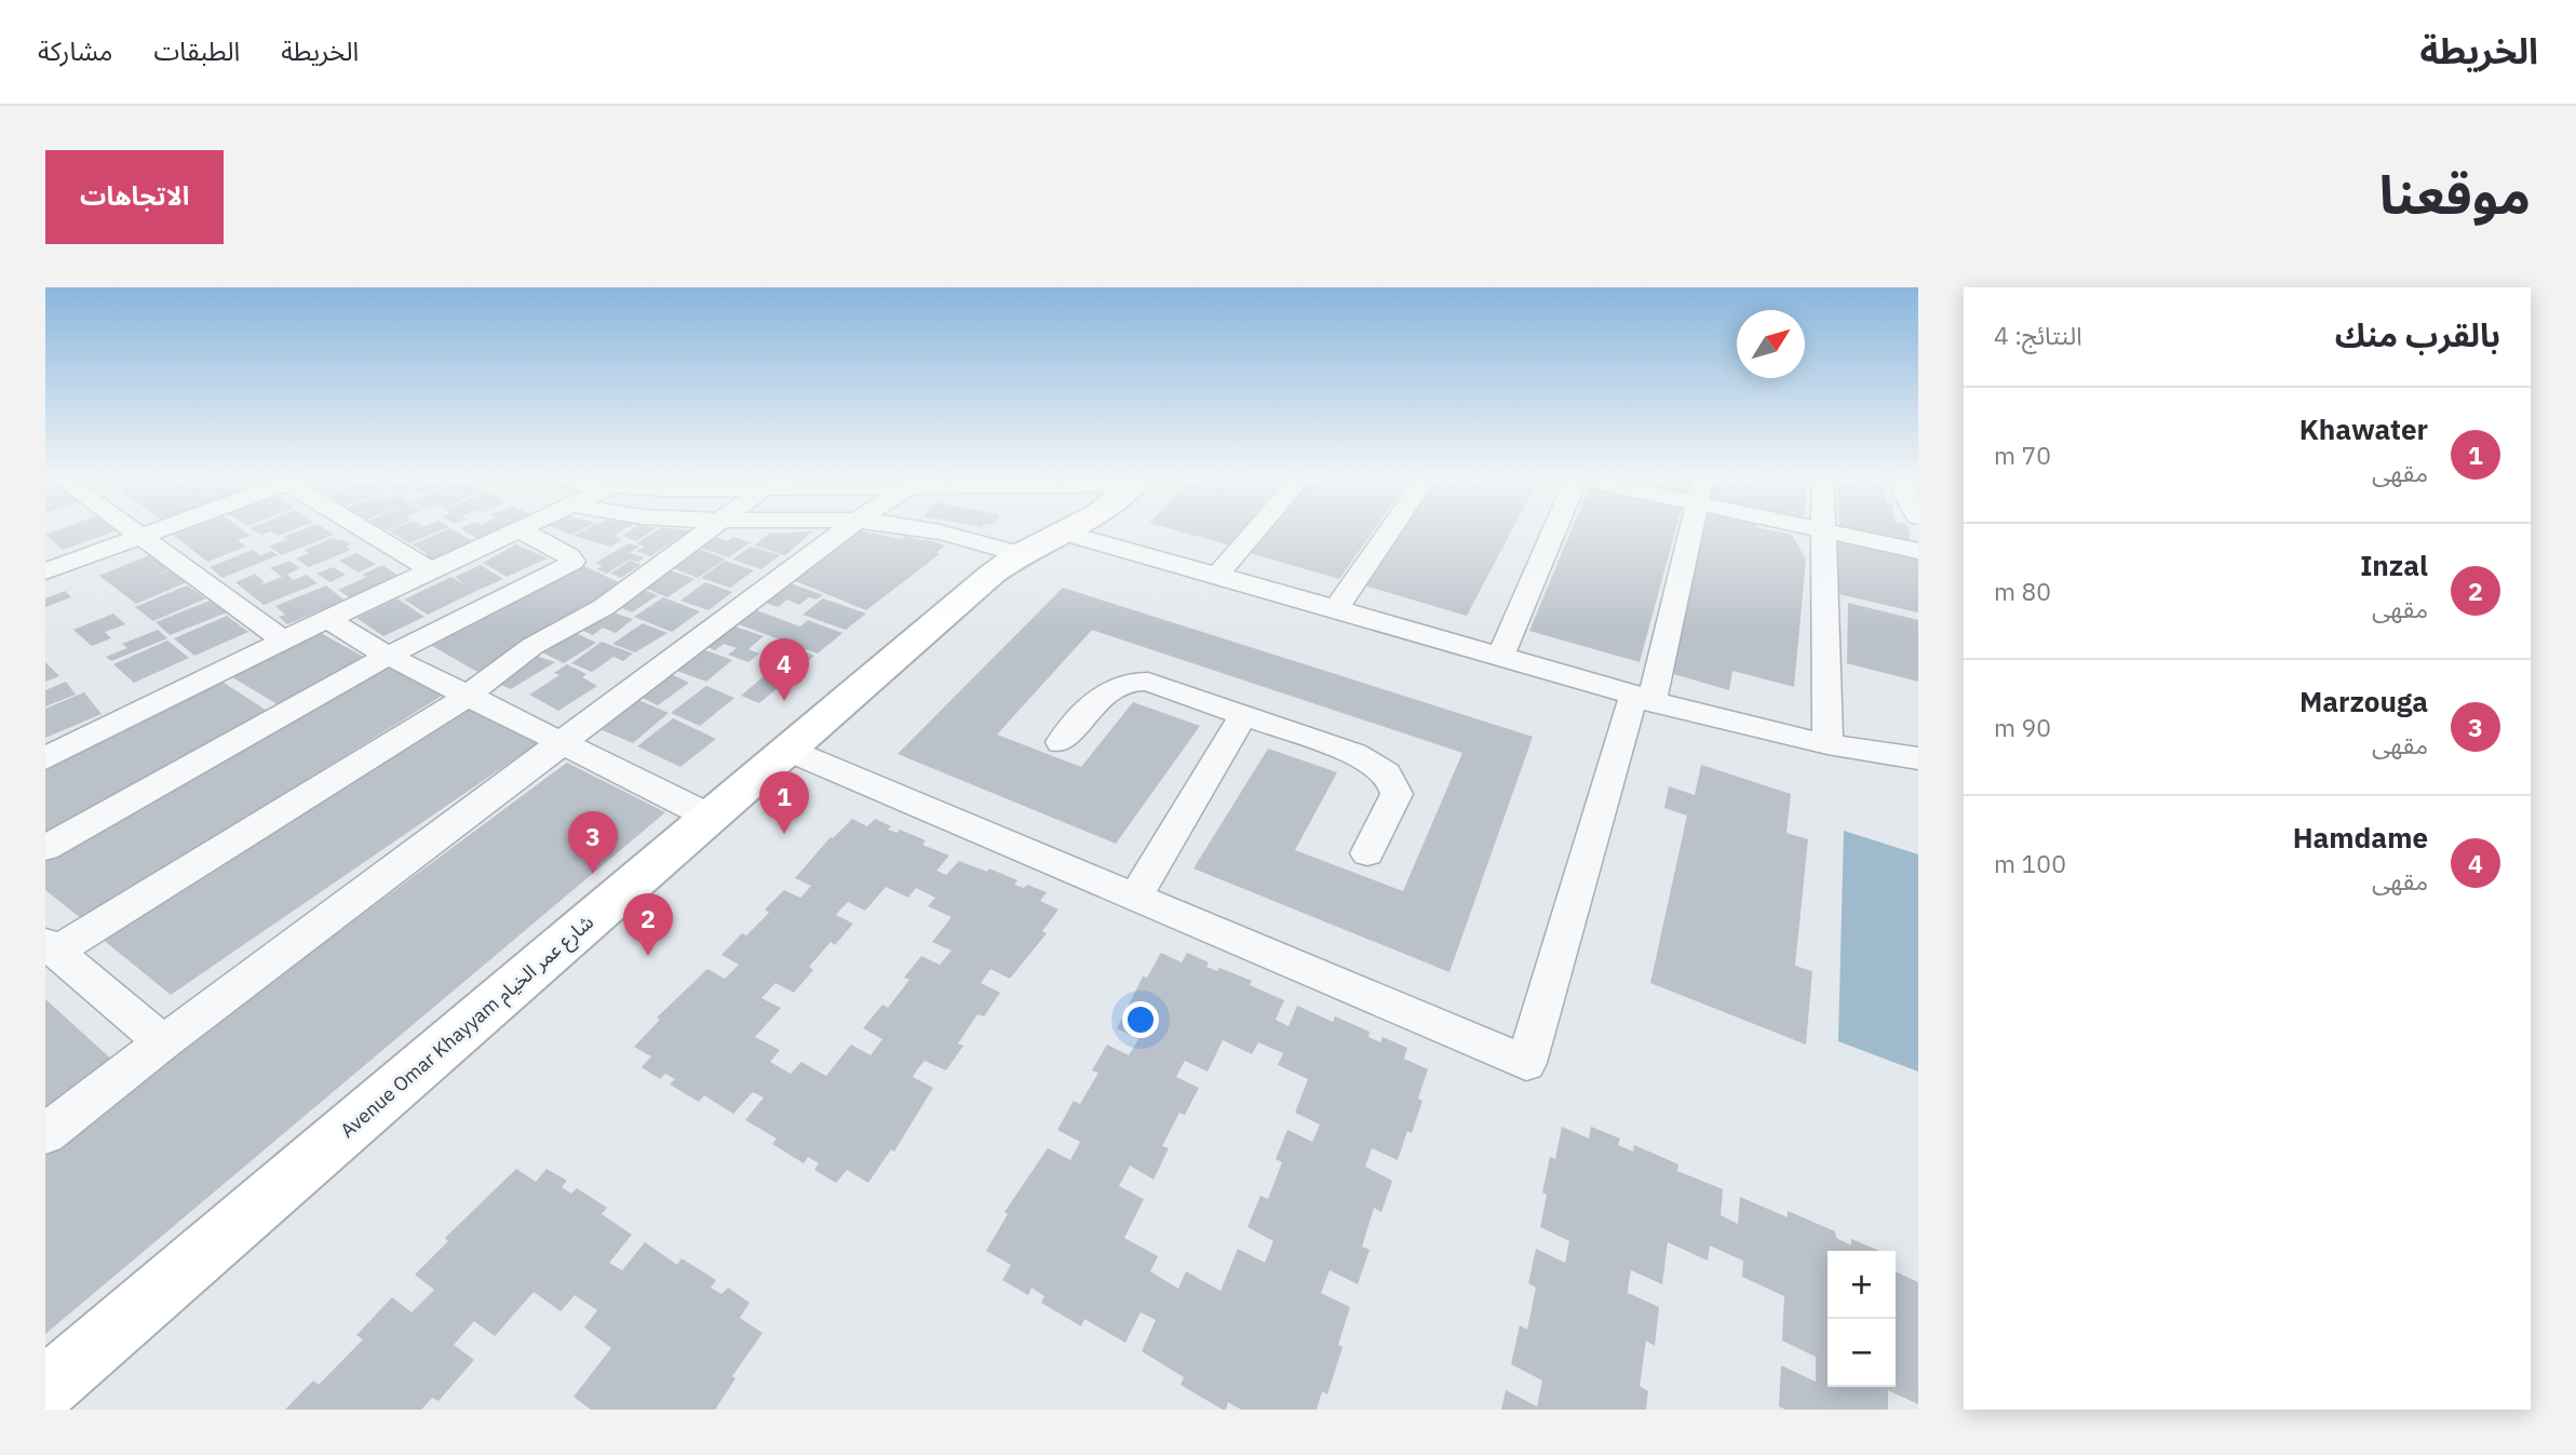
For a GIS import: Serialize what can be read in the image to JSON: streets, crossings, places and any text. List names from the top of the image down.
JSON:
{
  "streets": {
    "street": ["Avenue Omar Khayyam شارع عمر الخيام"]
  },
  "north": "top right",
  "page": {
    "header": "الخريطة",
    "nav": ["الخريطة", "الطبقات", "مشاركة"],
    "title": "موقعنا",
    "buttons": "الاتجاهات",
    "heading": ["بالقرب منك", "النتائج: 4"],
    "list": [
      {
        "mark": "1",
        "name": "Khawater",
        "note": "مقهى",
        "value": "70 m"
      },
      {
        "mark": "2",
        "name": "Inzal",
        "note": "مقهى",
        "value": "80 m"
      },
      {
        "mark": "3",
        "name": "Marzouga",
        "note": "مقهى",
        "value": "90 m"
      },
      {
        "mark": "4",
        "name": "Hamdame",
        "note": "مقهى",
        "value": "100 m"
      }
    ],
    "pins": [
      "4",
      "1",
      "3",
      "2"
    ],
    "map_buttons": ["+", "−"]
  }
}
